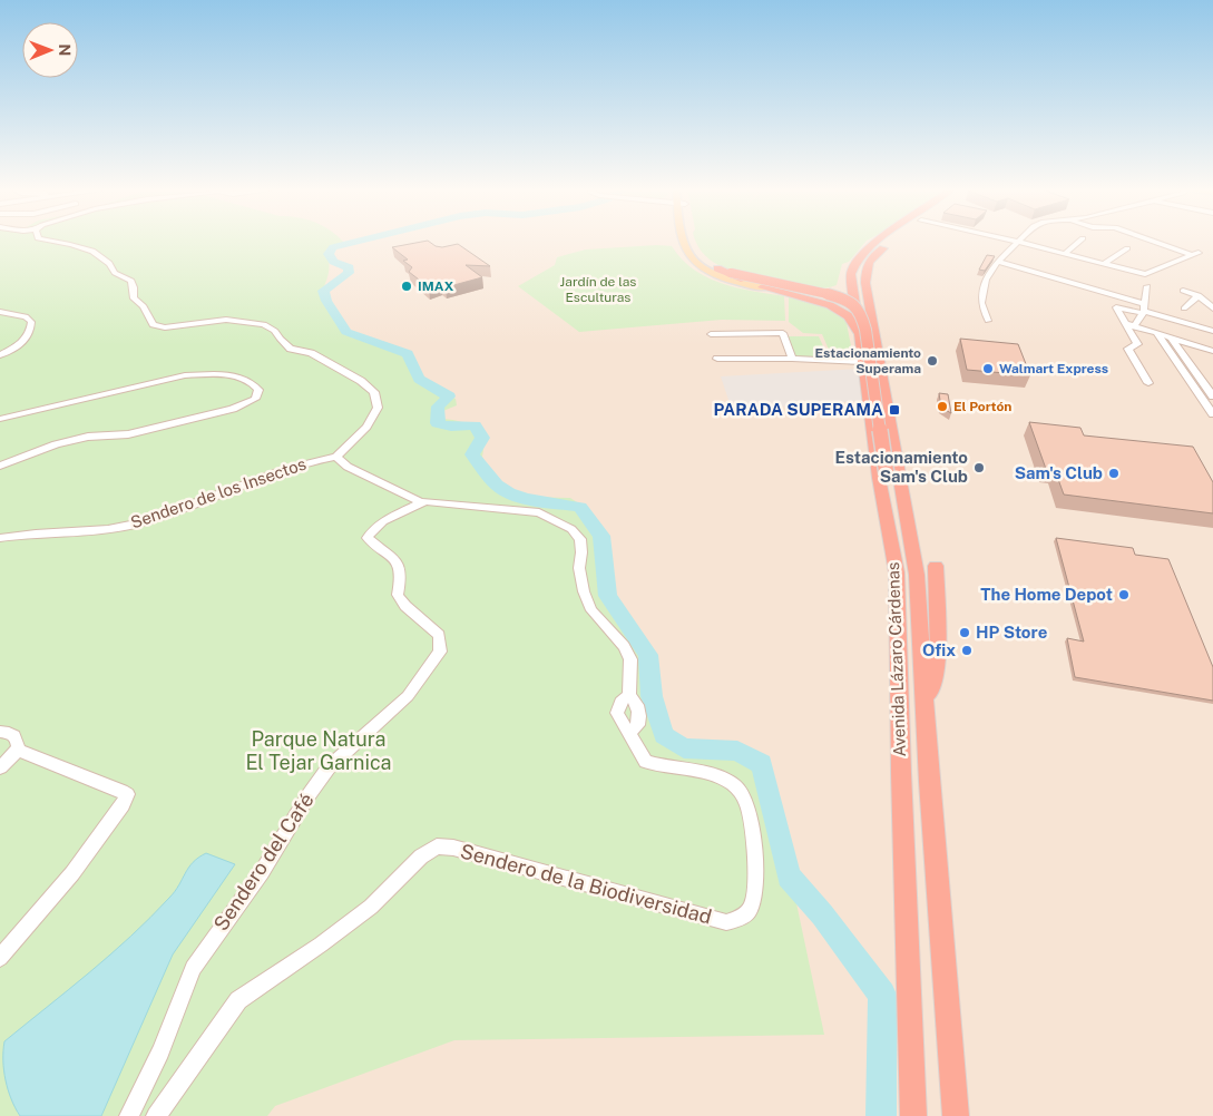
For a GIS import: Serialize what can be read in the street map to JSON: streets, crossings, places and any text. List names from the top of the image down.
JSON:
{
  "streets": {
    "highway": ["Avenida Lázaro Cárdenas"],
    "street": ["Sendero de los Insectos", "Sendero del Café", "Sendero de la Biodiversidad"]
  },
  "crossings": [
    ["Sendero de los Insectos", "Sendero de la Biodiversidad"],
    ["Sendero del Café", "Sendero de la Biodiversidad"]
  ],
  "parks": ["Jardín de las Esculturas", "Parque Natura El Tejar Garnica"],
  "places": {
    "other": [
      "IMAX",
      "Estacionamiento Superama",
      "Walmart Express",
      "El Portón",
      "Estacionamiento Sam's Club",
      "Sam's Club",
      "The Home Depot",
      "HP Store",
      "Ofix"
    ],
    "transit": ["PARADA SUPERAMA"]
  },
  "north": "right"
}
